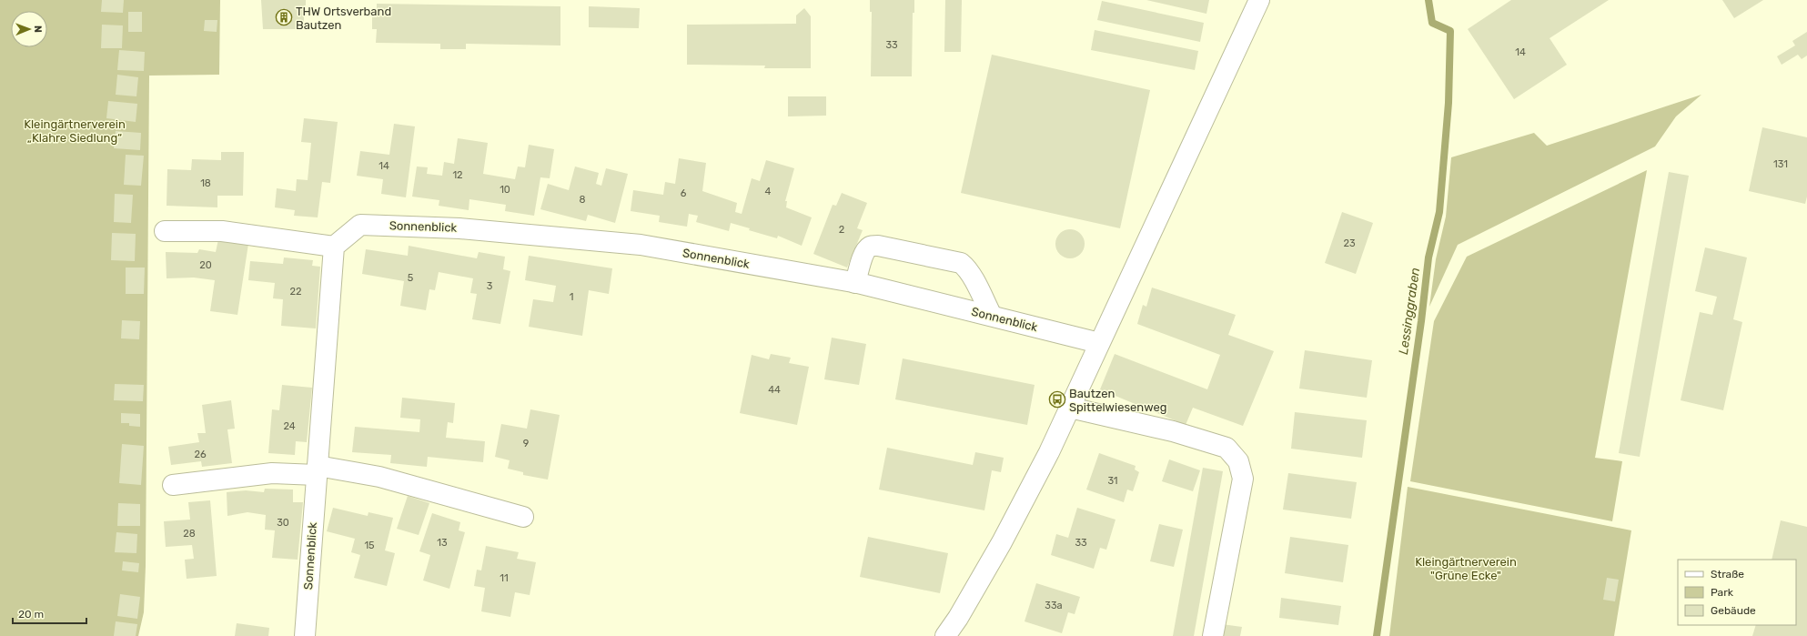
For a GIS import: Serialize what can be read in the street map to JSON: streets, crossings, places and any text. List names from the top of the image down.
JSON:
{
  "streets": {
    "street": ["Sonnenblick"]
  },
  "water": ["Lessinggraben"],
  "parks": ["Kleingärtnerverein „Klahre Siedlung“", "Kleingärtnerverein \"Grüne Ecke\""],
  "places": {
    "building": ["THW Ortsverband Bautzen"],
    "bus stop": ["Bautzen Spittelwiesenweg"]
  },
  "house_numbers": [
    "33",
    "14",
    "131",
    "14",
    "12",
    "18",
    "10",
    "4",
    "6",
    "8",
    "2",
    "23",
    "20",
    "5",
    "3",
    "22",
    "1",
    "44",
    "24",
    "9",
    "26",
    "31",
    "30",
    "28",
    "13",
    "33",
    "15",
    "11",
    "33a"
  ],
  "legend": ["Straße", "Park", "Gebäude"],
  "scale_bar": "20 m",
  "north": "right"
}
